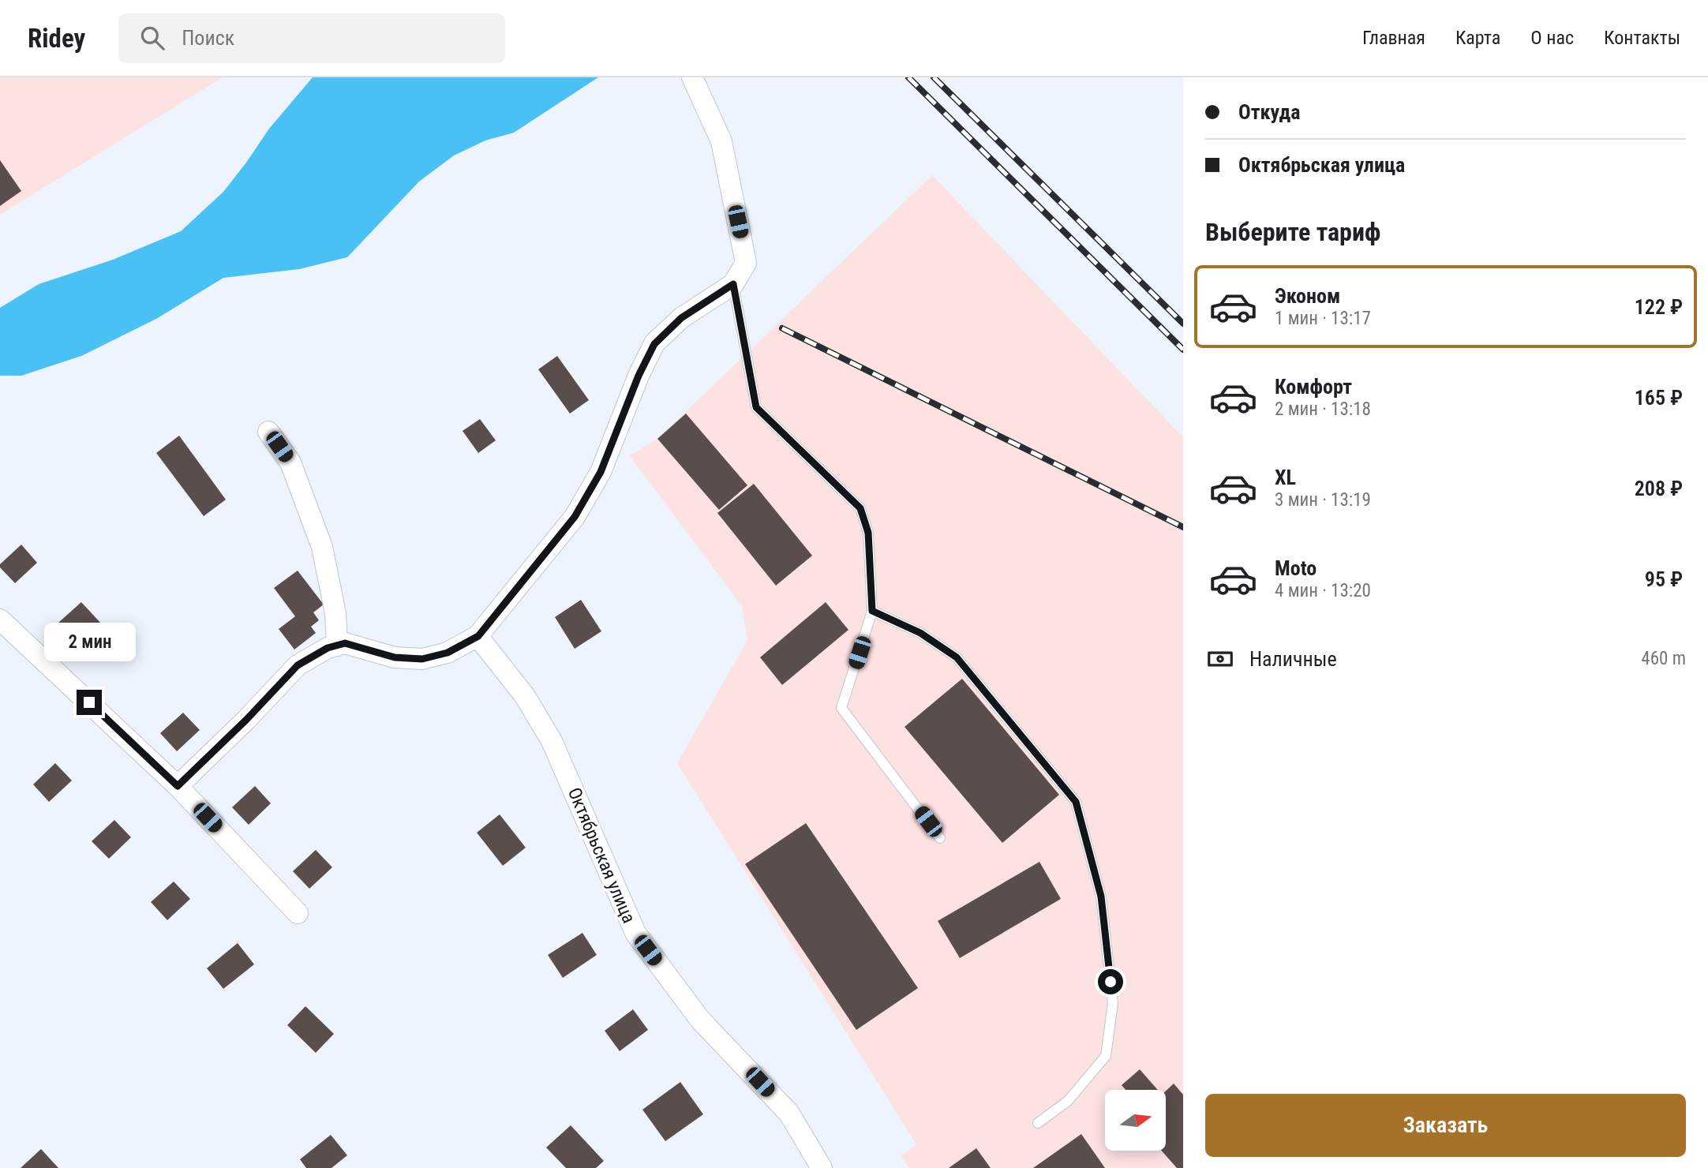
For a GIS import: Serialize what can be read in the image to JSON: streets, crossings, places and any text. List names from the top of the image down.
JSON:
{
  "streets": {
    "street": ["Октябрьская улица"]
  },
  "north": "right",
  "page": {
    "header": "Ridey",
    "search": "Поиск",
    "nav": [
      "Главная",
      "Карта",
      "О нас",
      "Контакты"
    ],
    "banner": ["Откуда", "Октябрьская улица"],
    "heading": "Выберите тариф",
    "list": [
      {
        "name": "Эконом",
        "note": "1 мин · 13:17",
        "value": "122 ₽"
      },
      {
        "name": "Комфорт",
        "note": "2 мин · 13:18",
        "value": "165 ₽"
      },
      {
        "name": "XL",
        "note": "3 мин · 13:19",
        "value": "208 ₽"
      },
      {
        "name": "Moto",
        "note": "4 мин · 13:20",
        "value": "95 ₽"
      }
    ],
    "bubble": "2 мин",
    "pay": ["Наличные", "460 m"],
    "buttons": "Заказать"
  }
}
